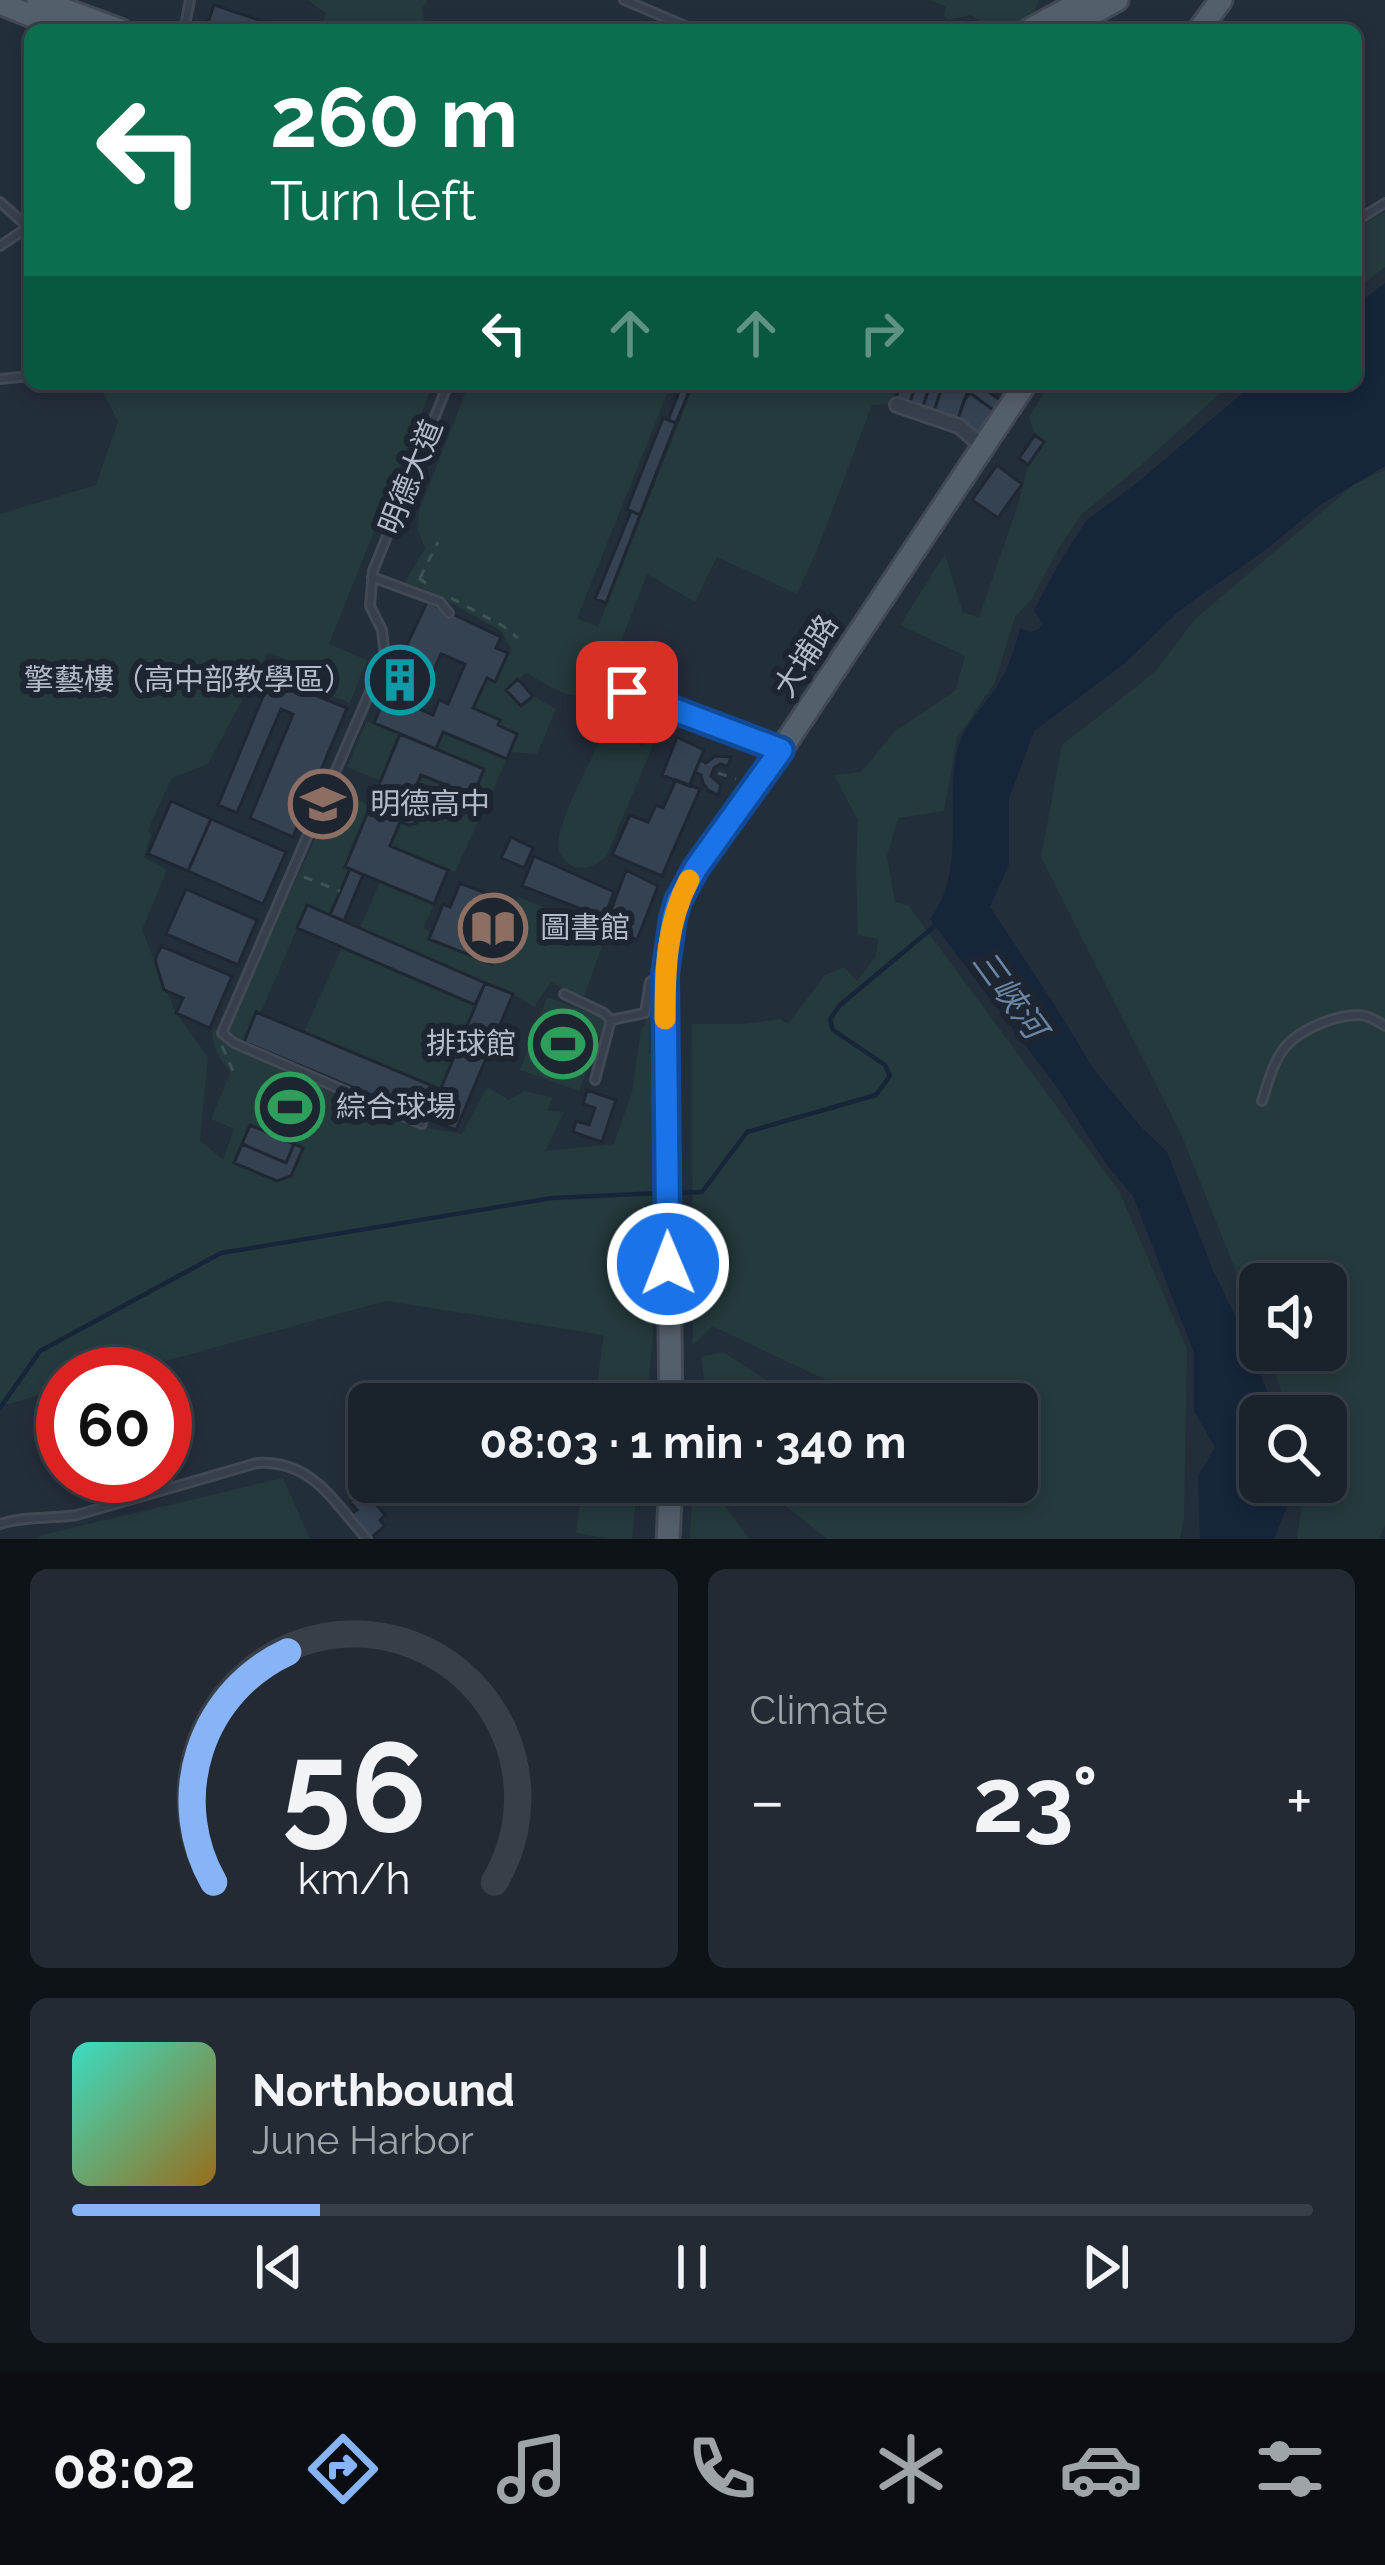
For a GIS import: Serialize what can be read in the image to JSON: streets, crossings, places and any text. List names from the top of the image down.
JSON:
{
  "streets": {
    "main road": ["大埔路"],
    "lane": ["明德大道"]
  },
  "water": ["三峽河"],
  "places": {
    "building": ["擎藝樓（高中部教學區）"],
    "school or university": ["明德高中"],
    "library": ["圖書館"],
    "sports": ["排球館", "綜合球場"]
  },
  "page": {
    "turn": ["260 m", "Turn left"],
    "limit": "60",
    "trip": "08:03 · 1 min · 340 m",
    "tile": "Climate",
    "heat": ["−", "23°", "+"],
    "song": ["Northbound", "June Harbor"],
    "tabs": "08:02",
    "gauge": ["56", "km/h"]
  }
}
